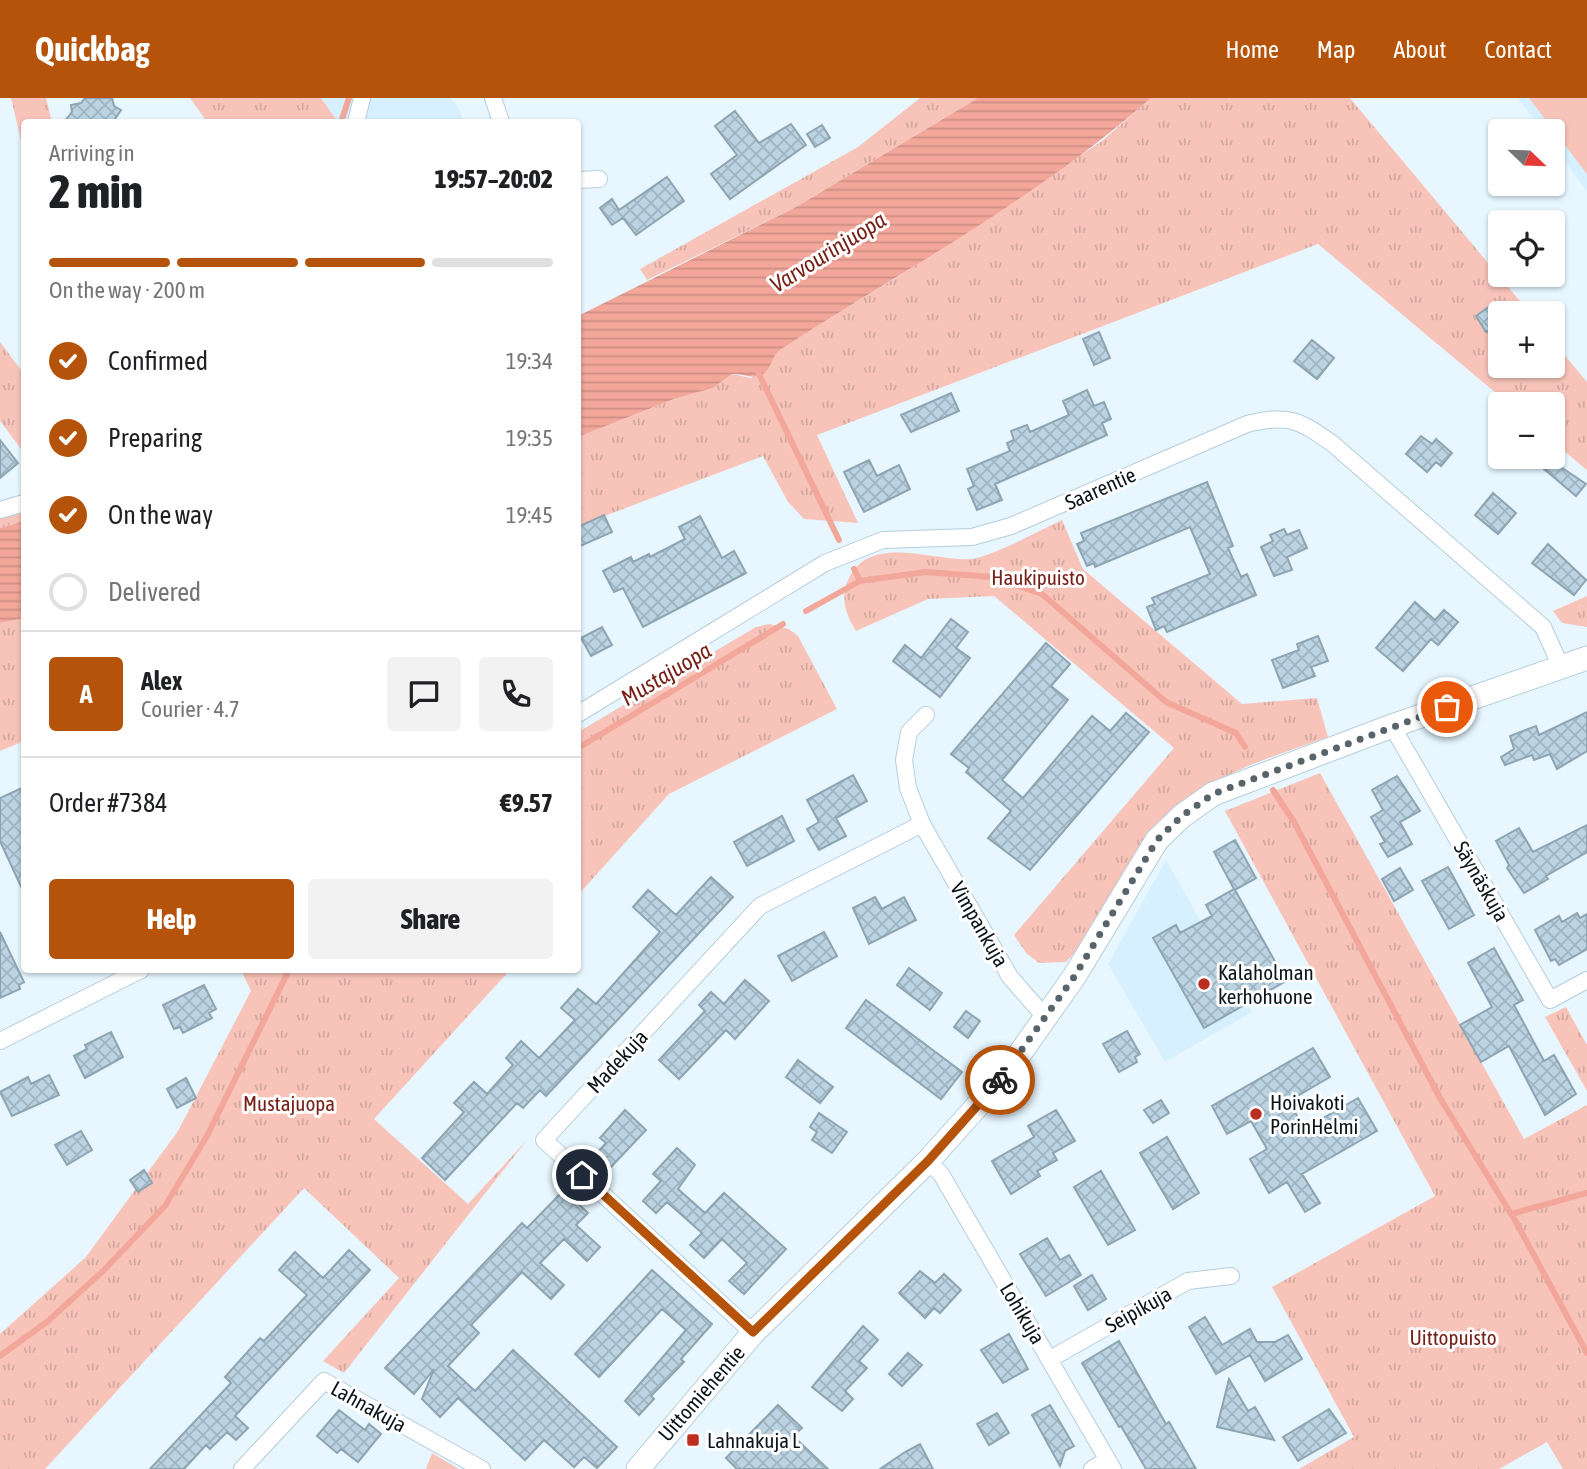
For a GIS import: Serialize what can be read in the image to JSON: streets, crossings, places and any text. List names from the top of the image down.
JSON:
{
  "streets": {
    "street": [
      "Saarentie",
      "Säynäskuja",
      "Vimpankuja",
      "Madekuja",
      "Seipikuja",
      "Lohikuja",
      "Uittomiehentie",
      "Lahnakuja"
    ]
  },
  "crossings": [
    ["Saarentie", "Uittomiehentie"],
    ["Säynäskuja", "Uittomiehentie"],
    ["Vimpankuja", "Madekuja"],
    ["Vimpankuja", "Uittomiehentie"],
    ["Madekuja", "Uittomiehentie"],
    ["Seipikuja", "Lohikuja"],
    ["Lohikuja", "Uittomiehentie"]
  ],
  "water": ["Varvourinjuopa", "Mustajuopa"],
  "parks": ["Haukipuisto", "Mustajuopa", "Uittopuisto"],
  "places": {
    "other": ["Kalaholman kerhohuone", "Hoivakoti PorinHelmi"],
    "transit": ["Lahnakuja L"]
  },
  "north": "bottom right",
  "page": {
    "header": "Quickbag",
    "nav": [
      "Home",
      "Map",
      "About",
      "Contact"
    ],
    "map_buttons": ["+", "−"],
    "heading": ["2 min", "Arriving in", "19:57–20:02"],
    "panel": [
      "Alex",
      "Courier · 4.7",
      "Order #7384",
      "€9.57"
    ],
    "bar": "On the way · 200 m",
    "list": [
      ["Confirmed", "19:34"],
      ["Preparing", "19:35"],
      ["On the way", "19:45"],
      "Delivered"
    ],
    "round": "A",
    "buttons": ["Help", "Share"]
  }
}
